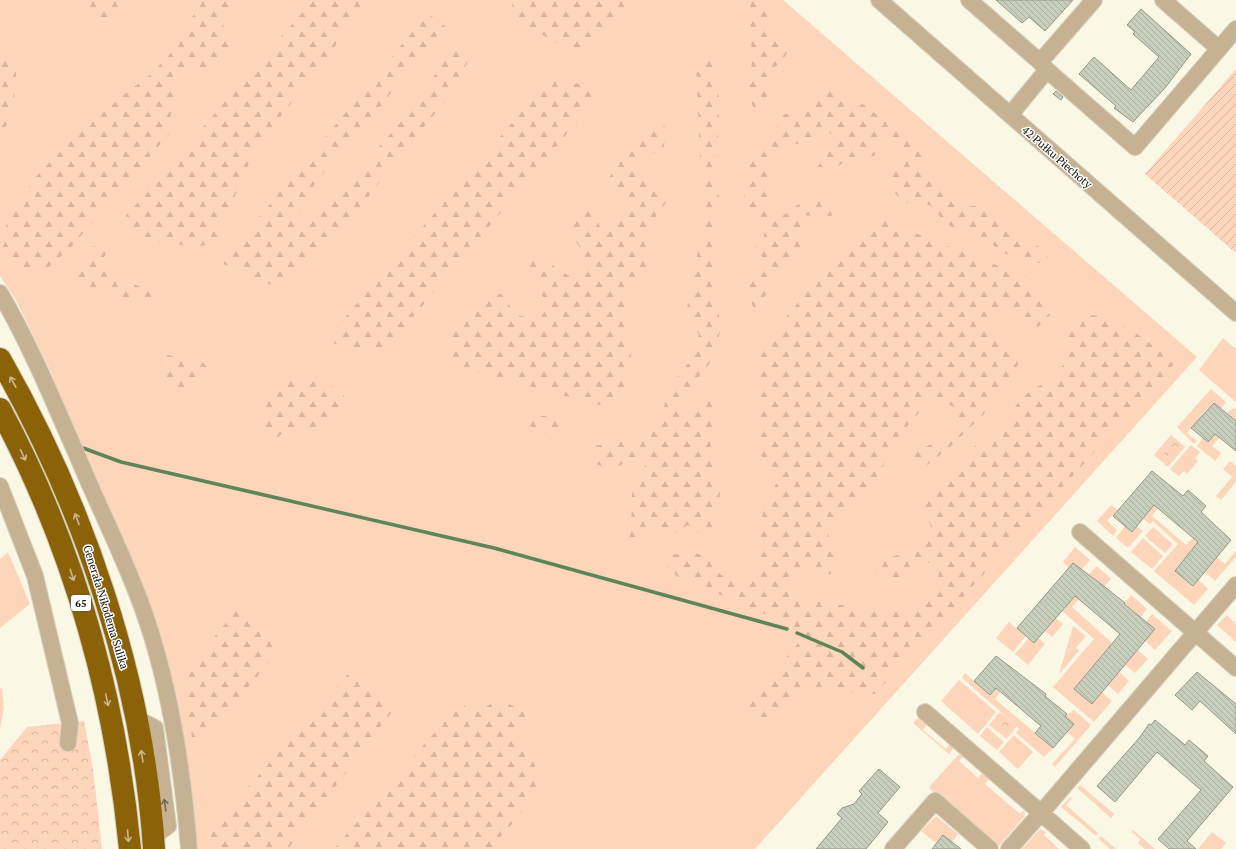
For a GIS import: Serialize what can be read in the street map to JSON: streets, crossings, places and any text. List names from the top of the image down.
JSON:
{
  "streets": {
    "highway": ["65", "Generała Nikodema Sulika"],
    "street": ["42 Pułku Piechoty"]
  }
}
